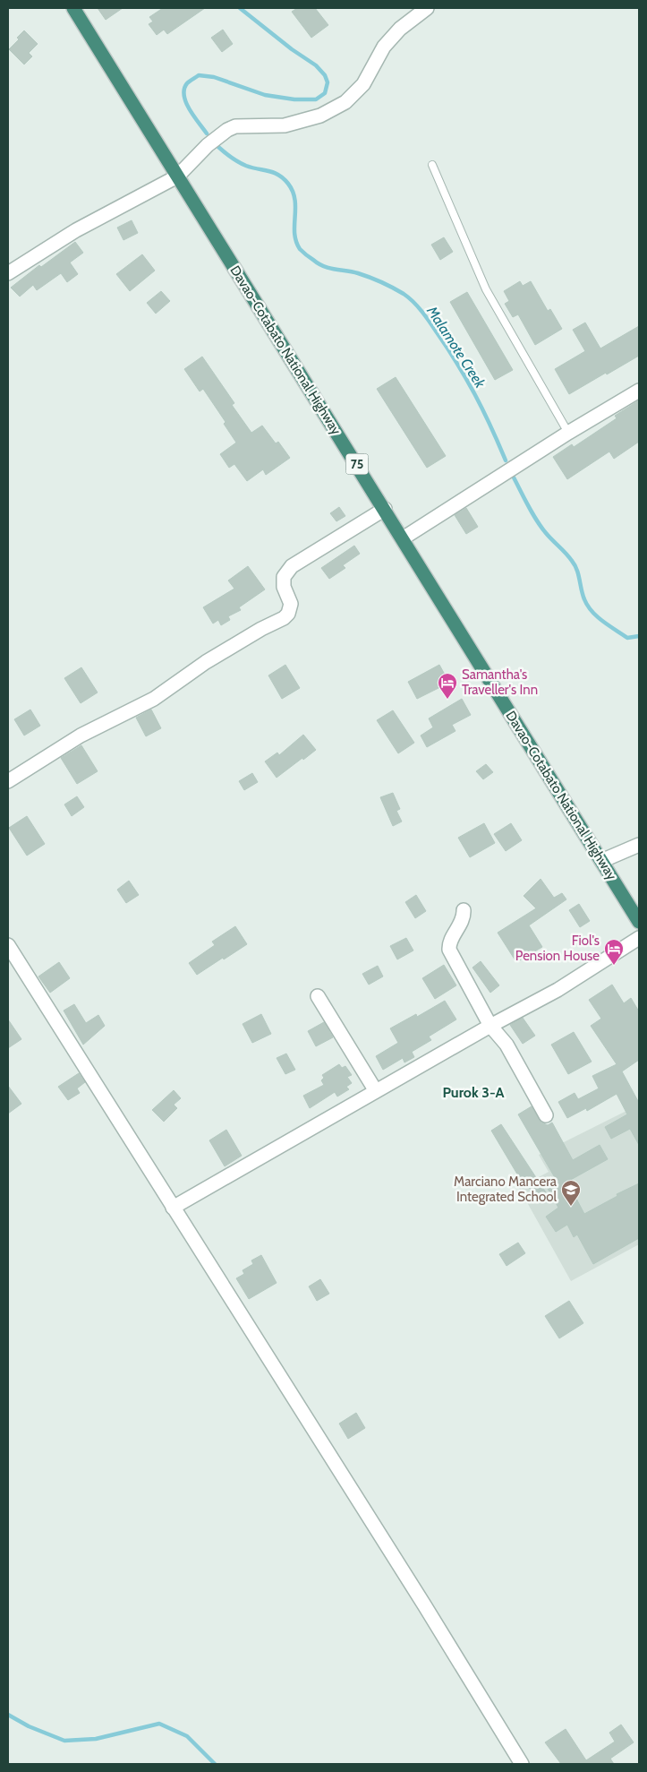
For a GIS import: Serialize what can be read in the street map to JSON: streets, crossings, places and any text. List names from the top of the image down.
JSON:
{
  "streets": {
    "highway": ["Davao-Cotabato National Highway", "75"]
  },
  "districts": ["Purok 3-A"],
  "water": ["Malamote Creek"],
  "places": {
    "hotel": ["Samantha's Traveller's Inn", "Fiol's Pension House"],
    "school or university": ["Marciano Mancera Integrated School"]
  }
}
